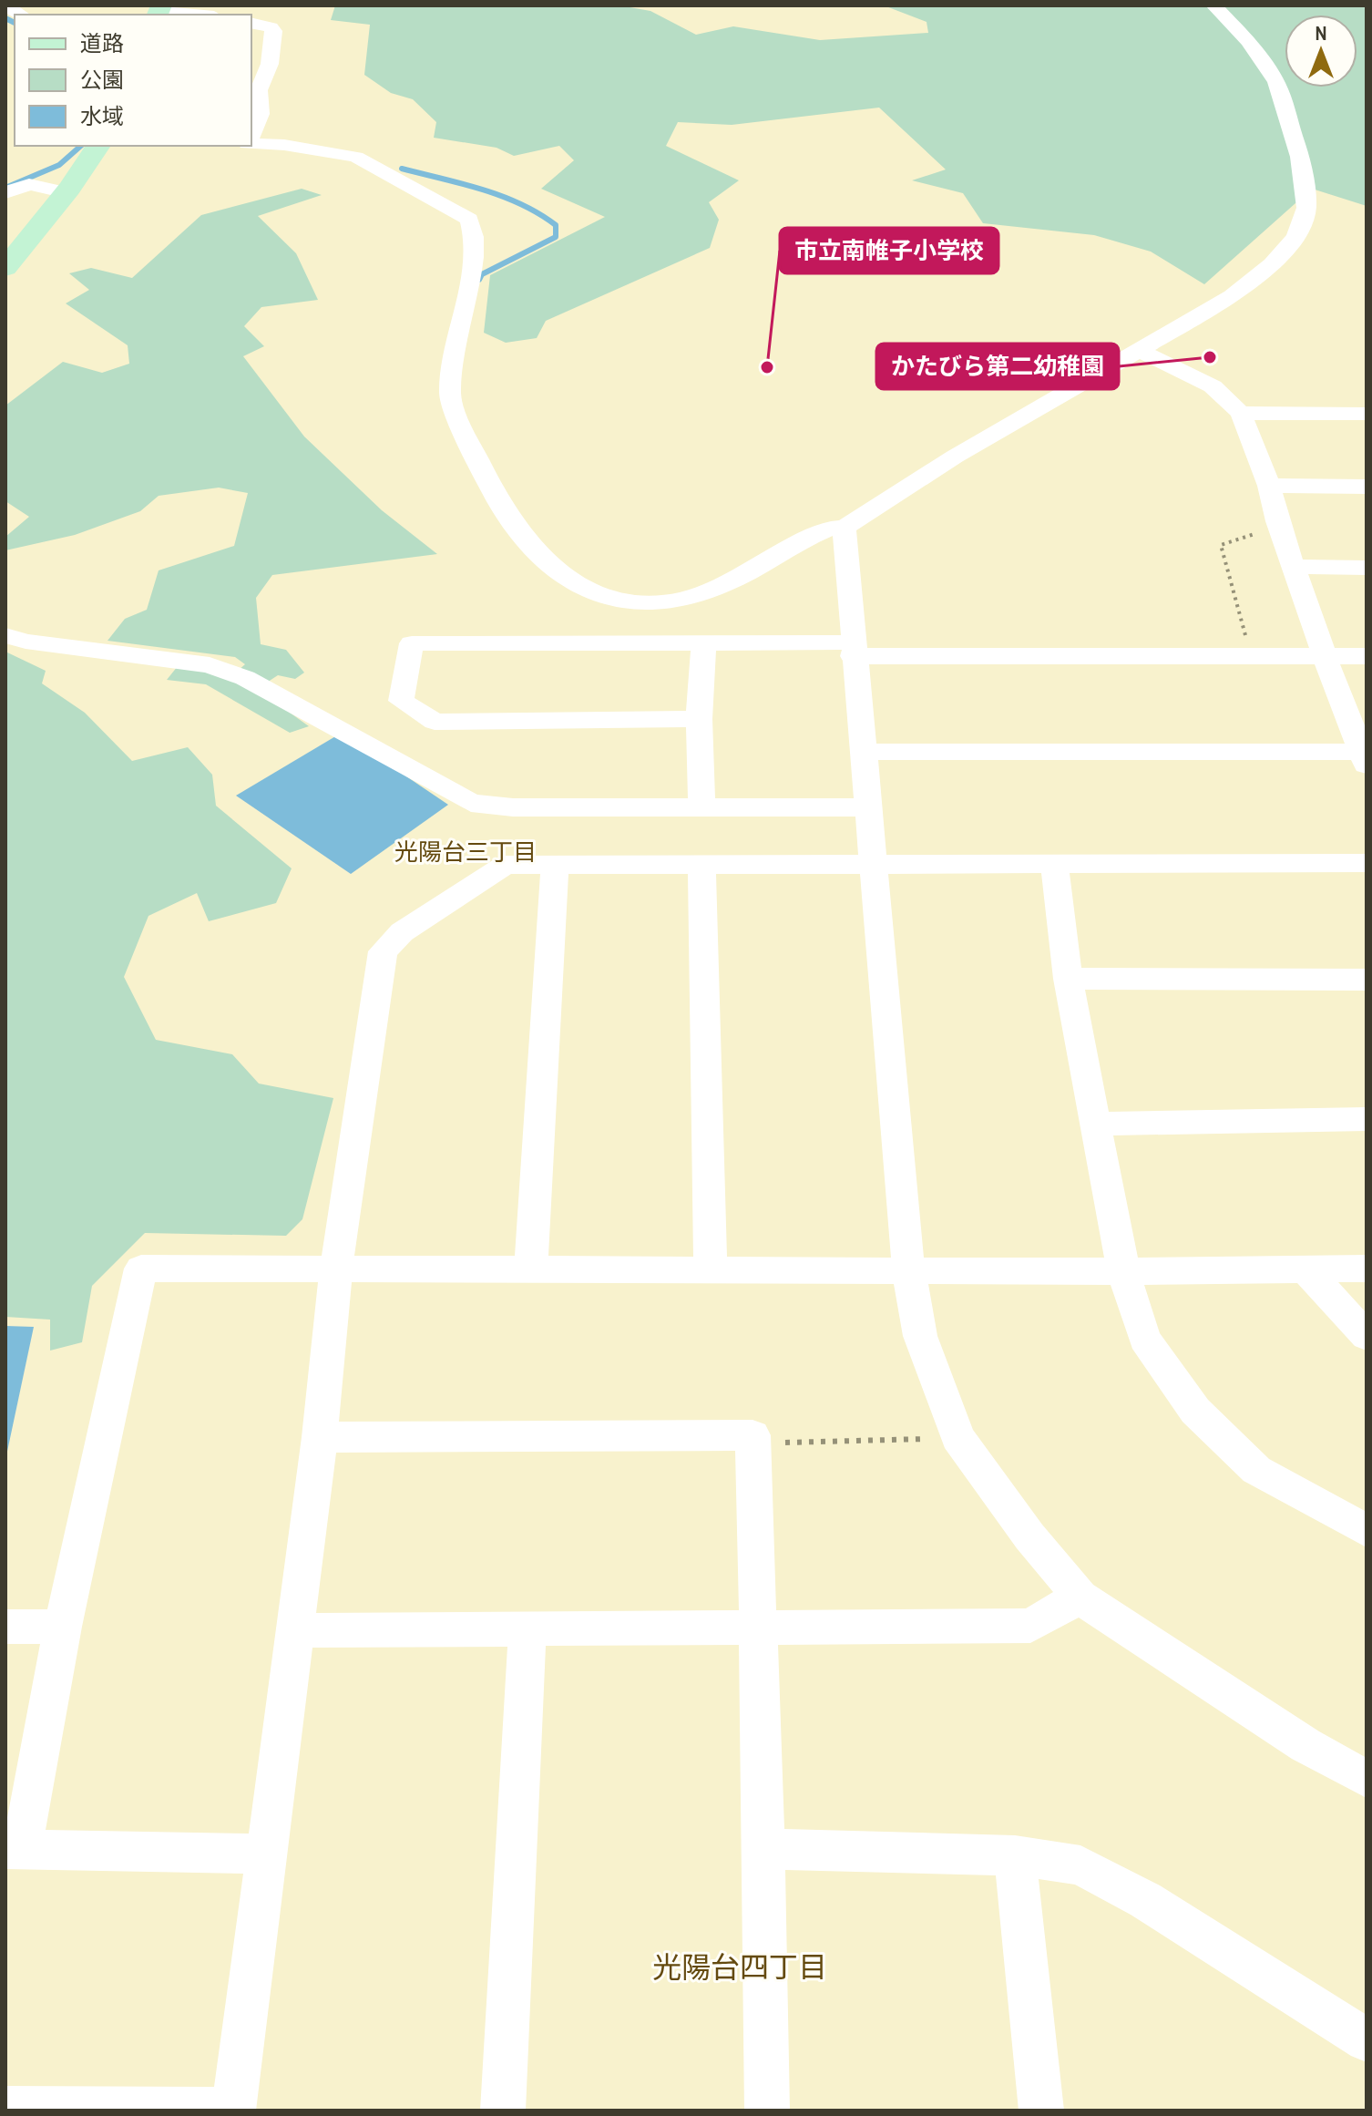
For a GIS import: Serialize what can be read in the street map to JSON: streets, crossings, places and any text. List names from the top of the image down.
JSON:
{
  "districts": ["光陽台三丁目", "光陽台四丁目"],
  "places": ["かたびら第二幼稚園", "市立南帷子小学校"],
  "legend": ["道路", "公園", "水域"],
  "north": "top"
}
